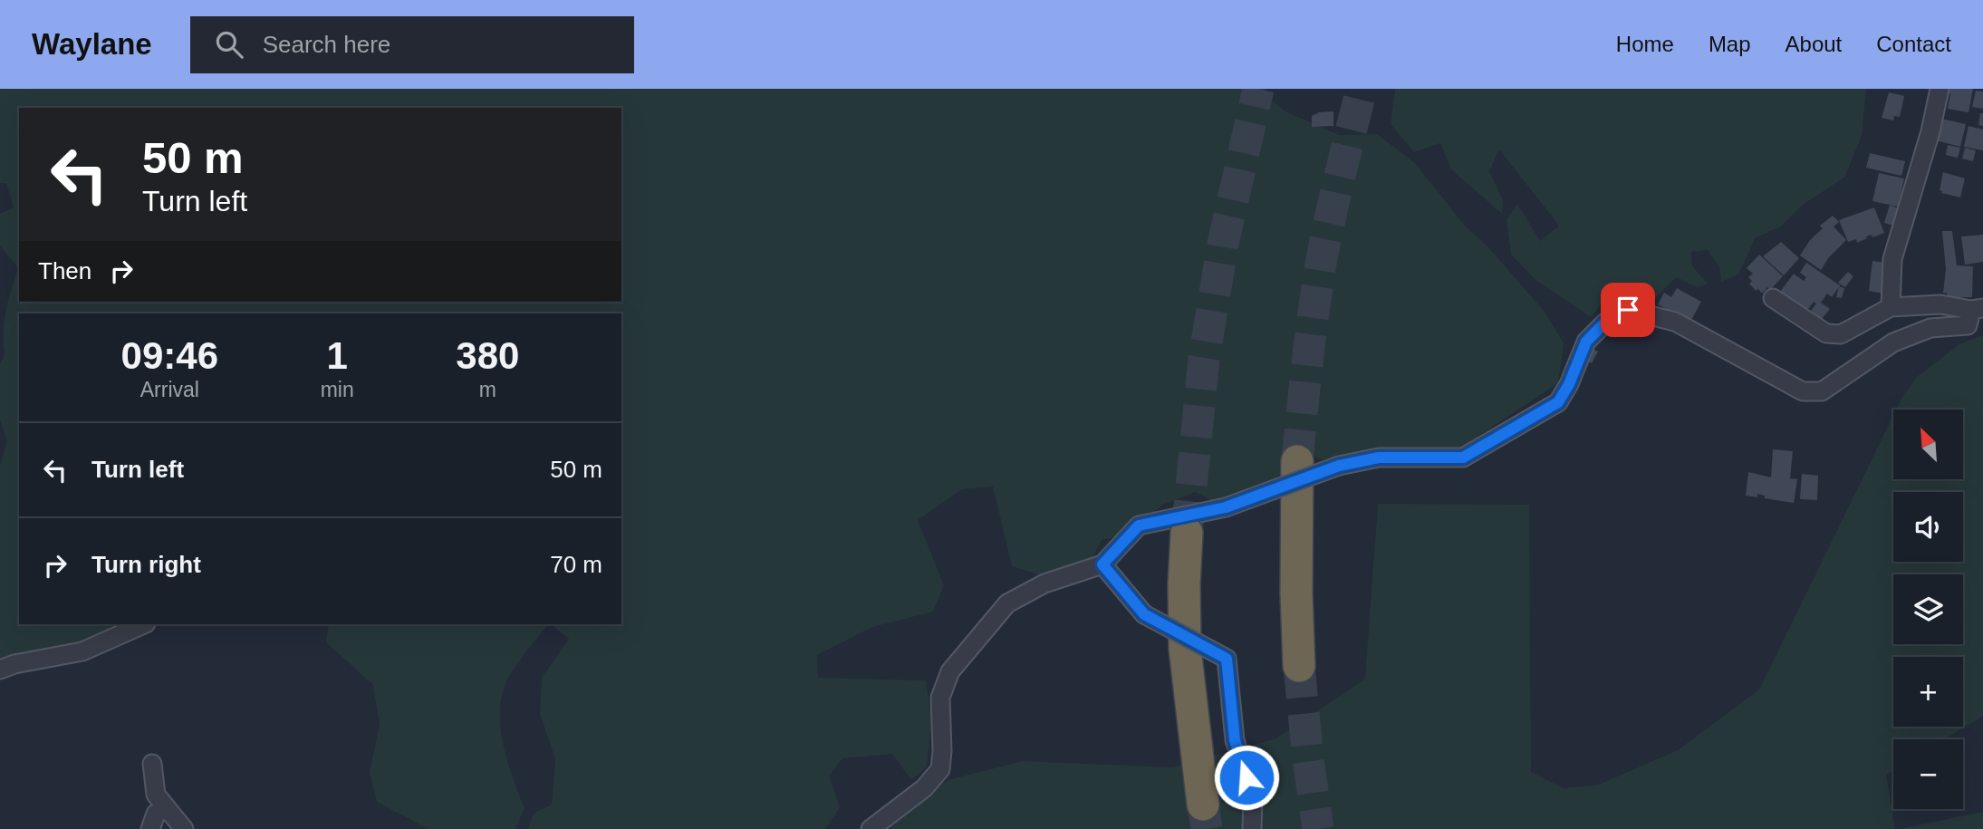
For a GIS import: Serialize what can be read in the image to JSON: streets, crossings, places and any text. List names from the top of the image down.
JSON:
{
  "north": "top left",
  "page": {
    "header": "Waylane",
    "search": "Search here",
    "nav": [
      "Home",
      "Map",
      "About",
      "Contact"
    ],
    "turn": ["50 m", "Turn left"],
    "then": "Then",
    "eta": [
      "09:46",
      "Arrival",
      "1",
      "min",
      "380",
      "m"
    ],
    "map_buttons": ["+", "−"],
    "list": [
      {
        "name": "Turn left",
        "value": "50 m"
      },
      {
        "name": "Turn right",
        "value": "70 m"
      }
    ]
  }
}
